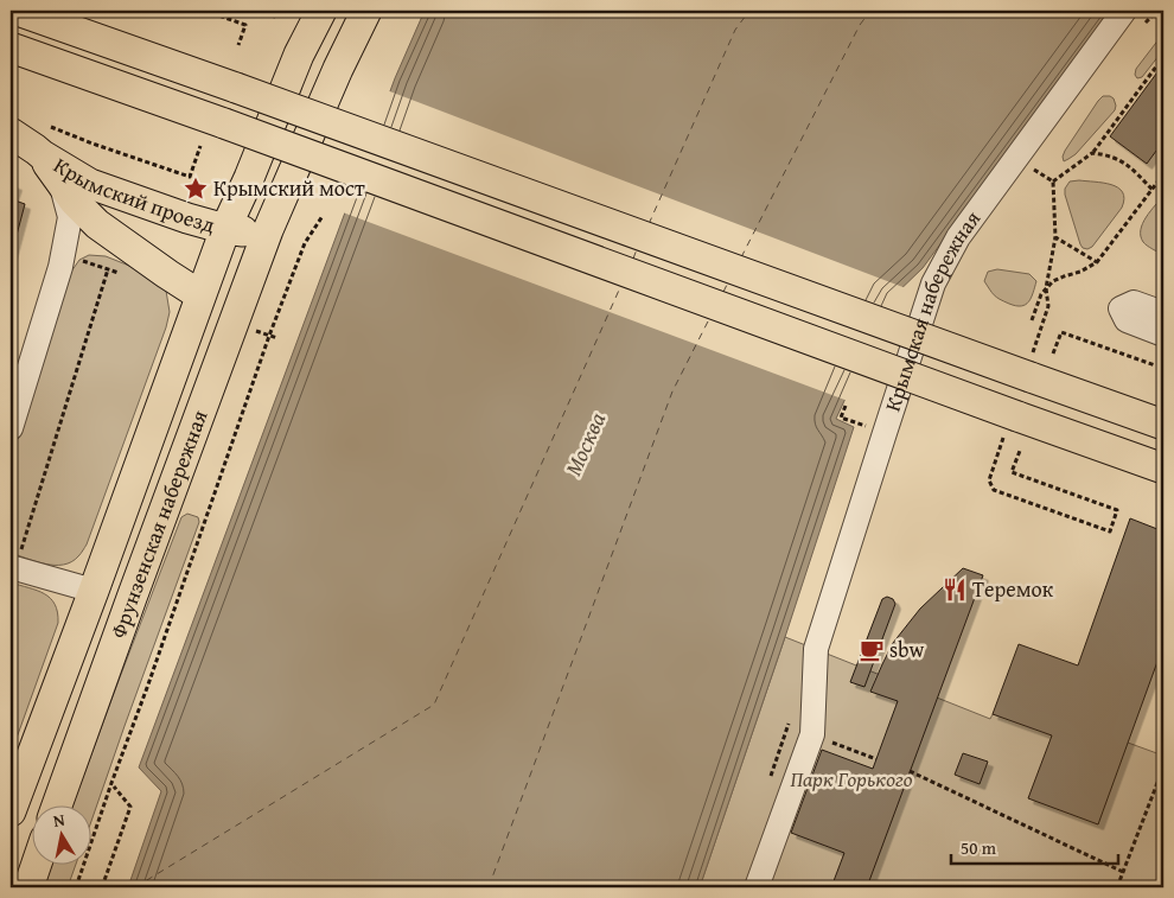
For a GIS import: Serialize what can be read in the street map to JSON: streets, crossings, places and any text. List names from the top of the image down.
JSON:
{
  "streets": {
    "main road": ["Крымский проезд", "Фрунзенская набережная"],
    "street": ["Крымская набережная"]
  },
  "crossings": [
    ["Крымский проезд", "Фрунзенская набережная"]
  ],
  "water": ["Москва"],
  "parks": ["Парк Горького"],
  "places": {
    "place": ["Крымский мост"],
    "restaurant": ["Теремок"],
    "cafe": ["sbw"]
  },
  "scale_bar": "50 m",
  "north": "top"
}
